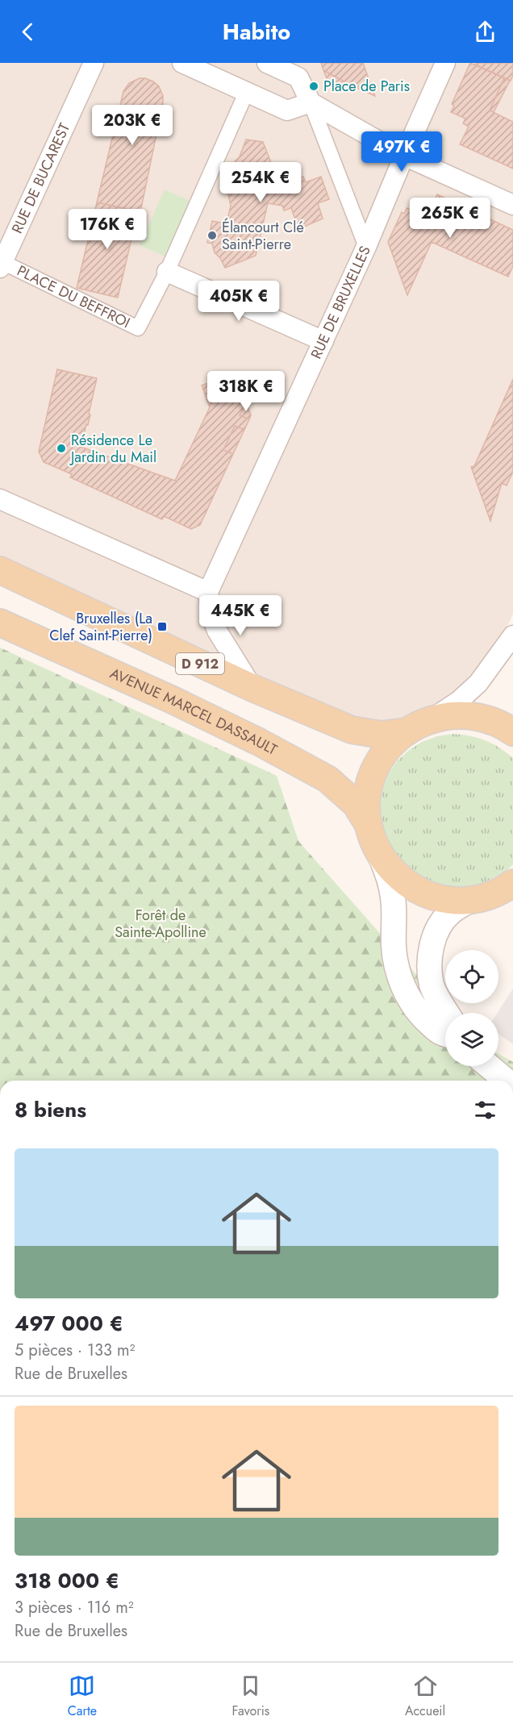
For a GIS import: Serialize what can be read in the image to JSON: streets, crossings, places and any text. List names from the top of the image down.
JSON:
{
  "streets": {
    "main road": ["D 912", "AVENUE MARCEL DASSAULT"],
    "street": ["RUE DE BUCAREST", "PLACE DU BEFFROI", "RUE DE BRUXELLES"]
  },
  "crossings": [
    ["RUE DE BUCAREST", "PLACE DU BEFFROI"]
  ],
  "parks": ["Forêt de Sainte-Apolline"],
  "places": {
    "other": ["Place de Paris", "Élancourt Clé Saint-Pierre", "Résidence Le Jardin du Mail"],
    "transit": ["Bruxelles (La Clef Saint-Pierre)"]
  },
  "page": {
    "header": "Habito",
    "price": [
      "203K €",
      "497K €",
      "254K €",
      "265K €",
      "176K €",
      "405K €",
      "318K €",
      "445K €"
    ],
    "heading": "8 biens",
    "list": [
      {
        "name": "497 000 €",
        "note": "5 pièces · 133 m² · Rue de Bruxelles"
      },
      {
        "name": "318 000 €",
        "note": "3 pièces · 116 m² · Rue de Bruxelles"
      }
    ],
    "tabs": ["Carte", "Favoris", "Accueil"]
  }
}
